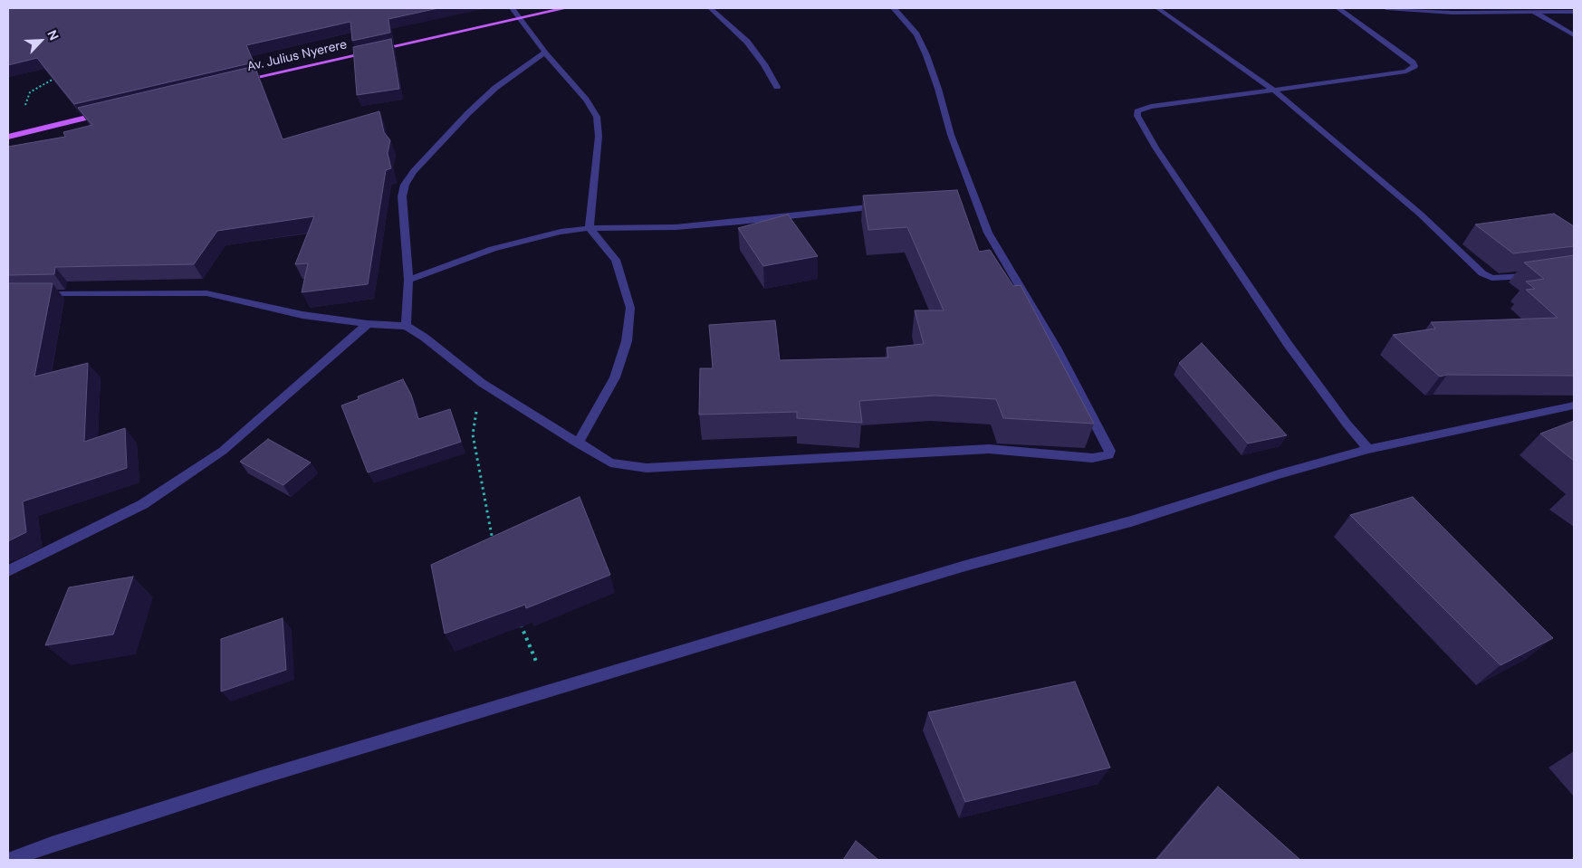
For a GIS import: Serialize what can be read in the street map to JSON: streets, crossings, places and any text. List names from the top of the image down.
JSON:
{
  "streets": {
    "main road": ["Av. Julius Nyerere"]
  },
  "north": "top right"
}
